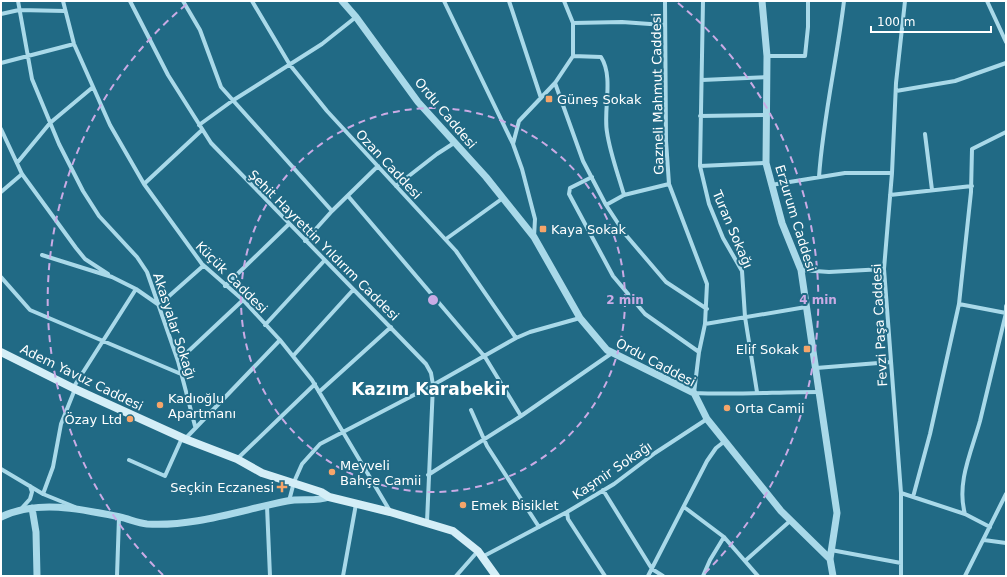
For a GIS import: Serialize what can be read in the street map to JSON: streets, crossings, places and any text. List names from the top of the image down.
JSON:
{
  "streets": {
    "main road": ["Adem Yavuz Caddesi"],
    "street": [
      "Gazneli Mahmut Caddesi",
      "Ordu Caddesi",
      "Ozan Caddesi",
      "Erzurum Caddesi",
      "Turan Sokağı",
      "Şehit Hayrettin Yıldırım Caddesi",
      "Küçük Caddesi",
      "Fevzi Paşa Caddesi",
      "Akasyalar Sokağı",
      "Kaşmir Sokağı"
    ]
  },
  "crossings": [
    ["Gazneli Mahmut Caddesi", "Ordu Caddesi"],
    ["Ordu Caddesi", "Erzurum Caddesi"],
    ["Ordu Caddesi", "Kaşmir Sokağı"],
    ["Şehit Hayrettin Yıldırım Caddesi", "Adem Yavuz Caddesi"],
    ["Küçük Caddesi", "Adem Yavuz Caddesi"],
    ["Adem Yavuz Caddesi", "Kaşmir Sokağı"]
  ],
  "districts": ["Kazım Karabekir"],
  "places": {
    "transit": ["Güneş Sokak", "Kaya Sokak", "Elif Sokak"],
    "other": [
      "Kadıoğlu Apartmanı",
      "Orta Camii",
      "Özay Ltd",
      "Meyveli Bahçe Camii",
      "Emek Bisiklet"
    ],
    "health": ["Seçkin Eczanesi"]
  },
  "scale_bar": "100 m",
  "rings": ["2 min", "4 min"]
}
